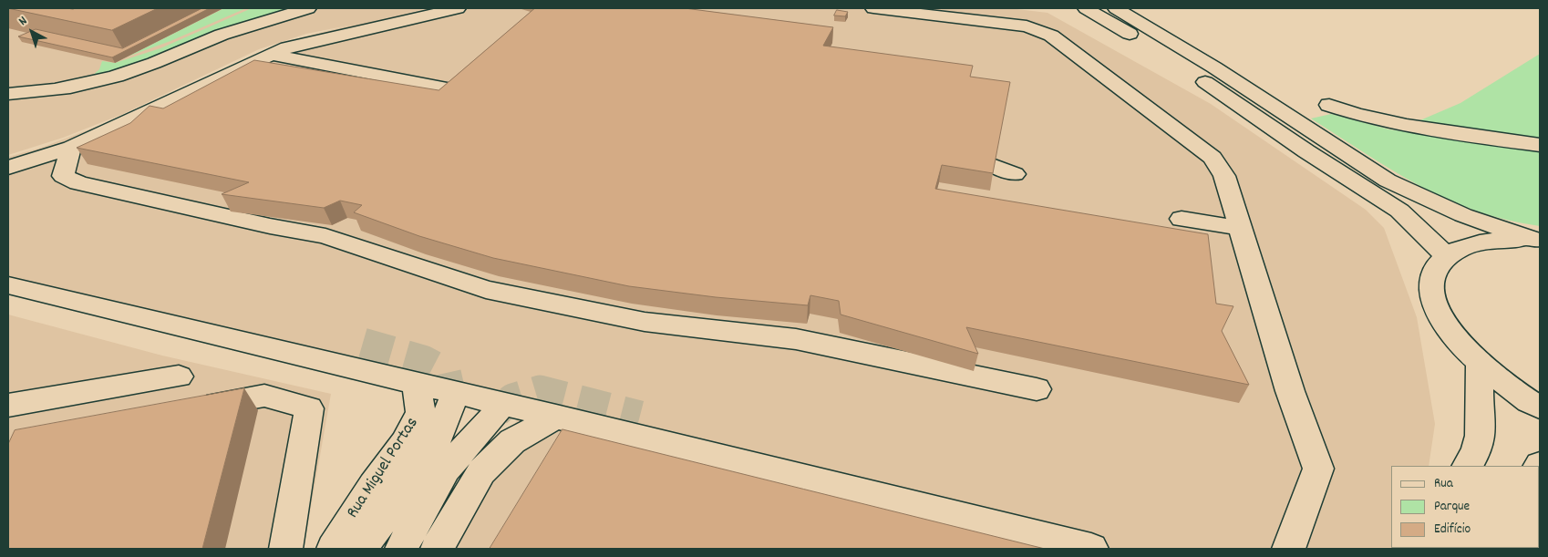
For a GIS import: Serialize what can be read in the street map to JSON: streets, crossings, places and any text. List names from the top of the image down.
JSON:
{
  "streets": {
    "main road": ["Rua Miguel Portas"]
  },
  "legend": ["Rua", "Parque", "Edifício"],
  "north": "top left"
}
